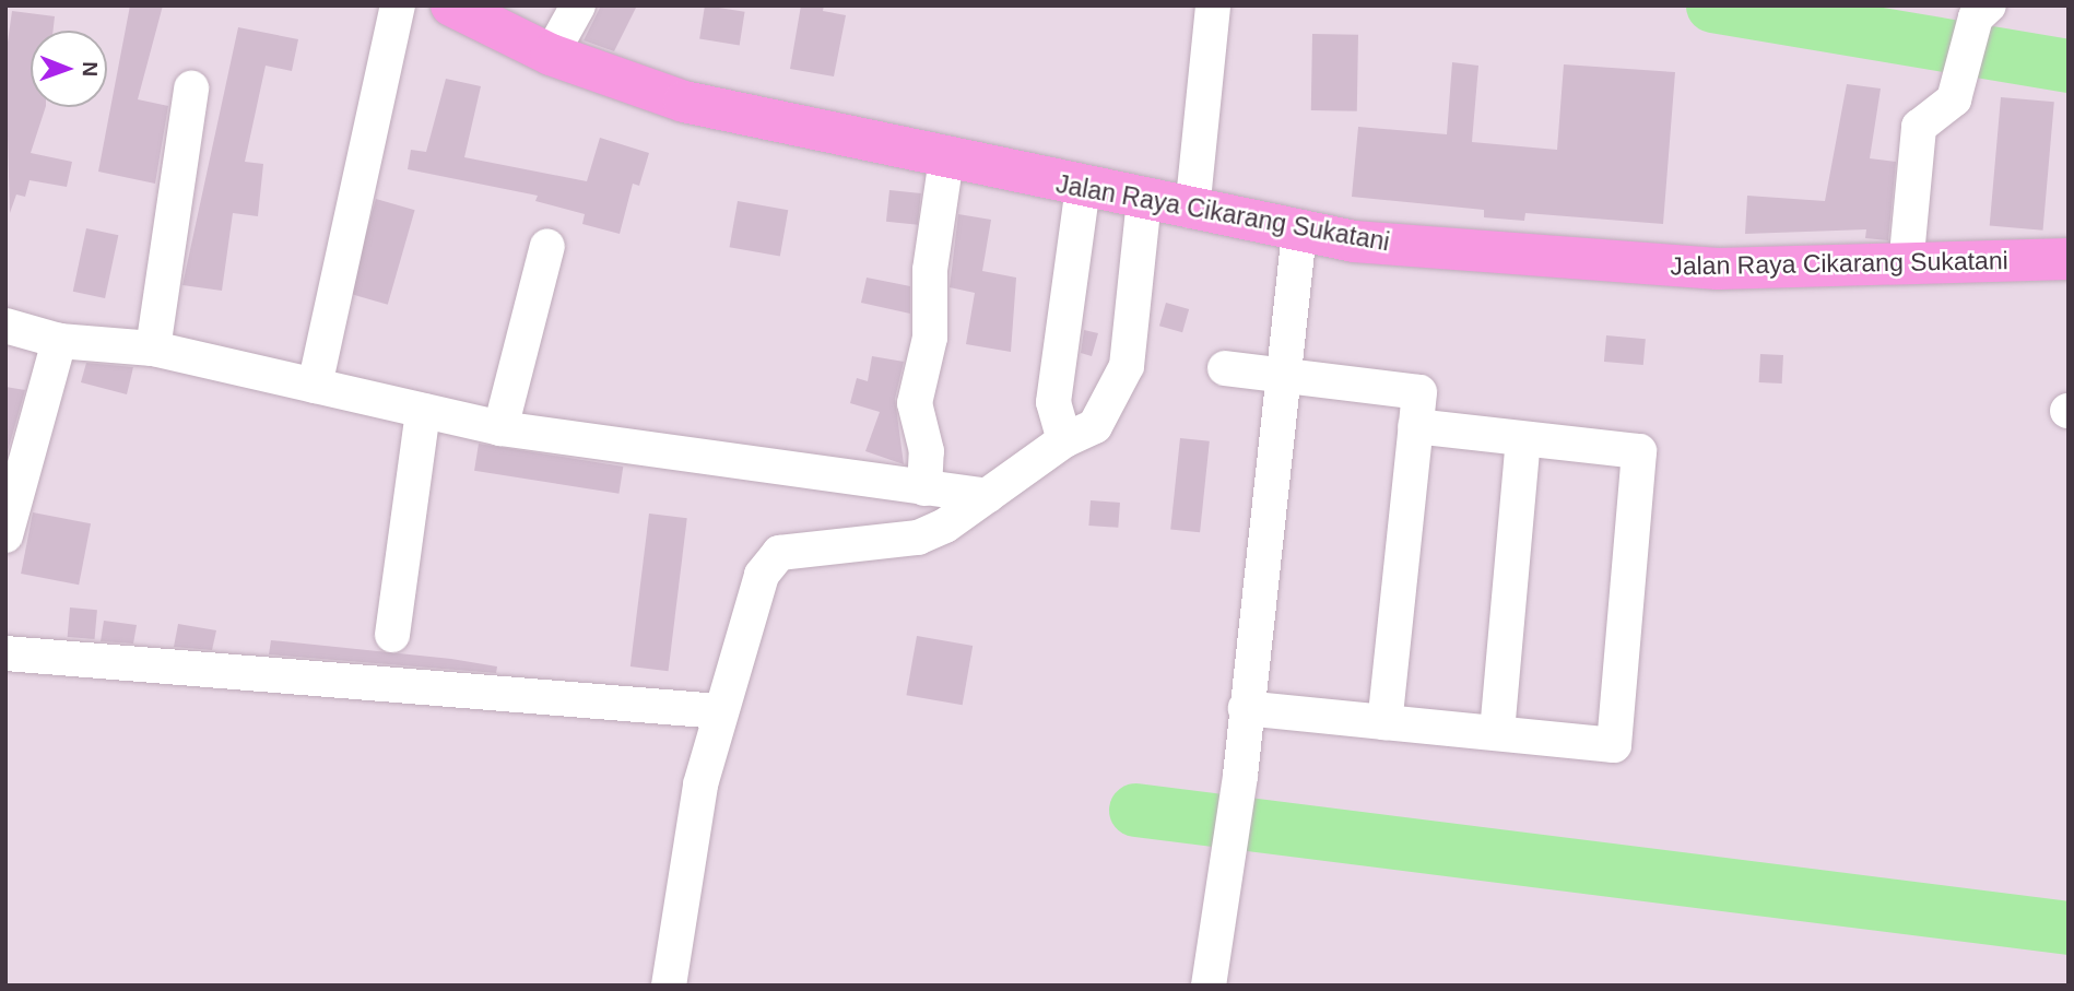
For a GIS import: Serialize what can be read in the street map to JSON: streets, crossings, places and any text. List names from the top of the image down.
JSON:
{
  "streets": {
    "main road": ["Jalan Raya Cikarang Sukatani"]
  },
  "north": "right"
}
